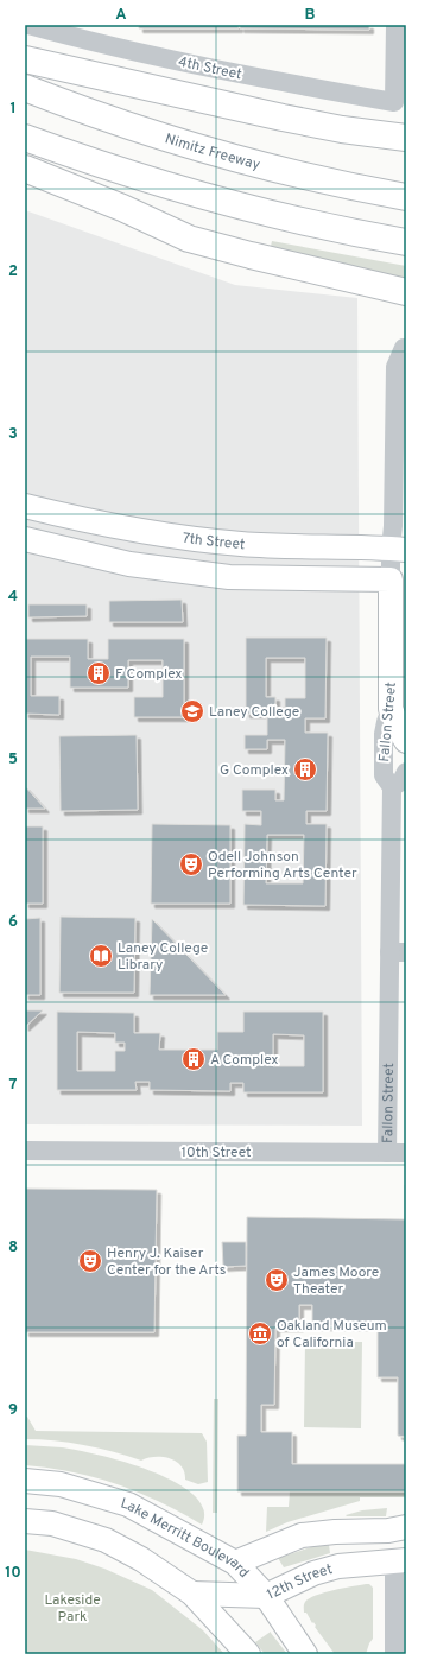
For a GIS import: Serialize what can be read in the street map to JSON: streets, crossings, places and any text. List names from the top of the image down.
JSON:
{
  "streets": {
    "highway": ["Nimitz Freeway"],
    "main road": [
      "7th Street",
      "Fallon Street",
      "Lake Merritt Boulevard",
      "12th Street"
    ],
    "street": ["4th Street", "10th Street"]
  },
  "crossings": [
    ["7th Street", "Fallon Street"],
    ["Fallon Street", "10th Street"],
    ["Lake Merritt Boulevard", "12th Street"]
  ],
  "parks": ["Lakeside Park"],
  "places": {
    "building": ["F Complex", "G Complex", "A Complex"],
    "school or university": ["Laney College"],
    "theatre": ["Odell Johnson Performing Arts Center", "Henry J. Kaiser Center for the Arts", "James Moore Theater"],
    "library": ["Laney College Library"],
    "museum": ["Oakland Museum of California"]
  },
  "grid": {
    "columns": ["A", "B"],
    "rows": [
      "1",
      "2",
      "3",
      "4",
      "5",
      "6",
      "7",
      "8",
      "9",
      "10"
    ]
  }
}
